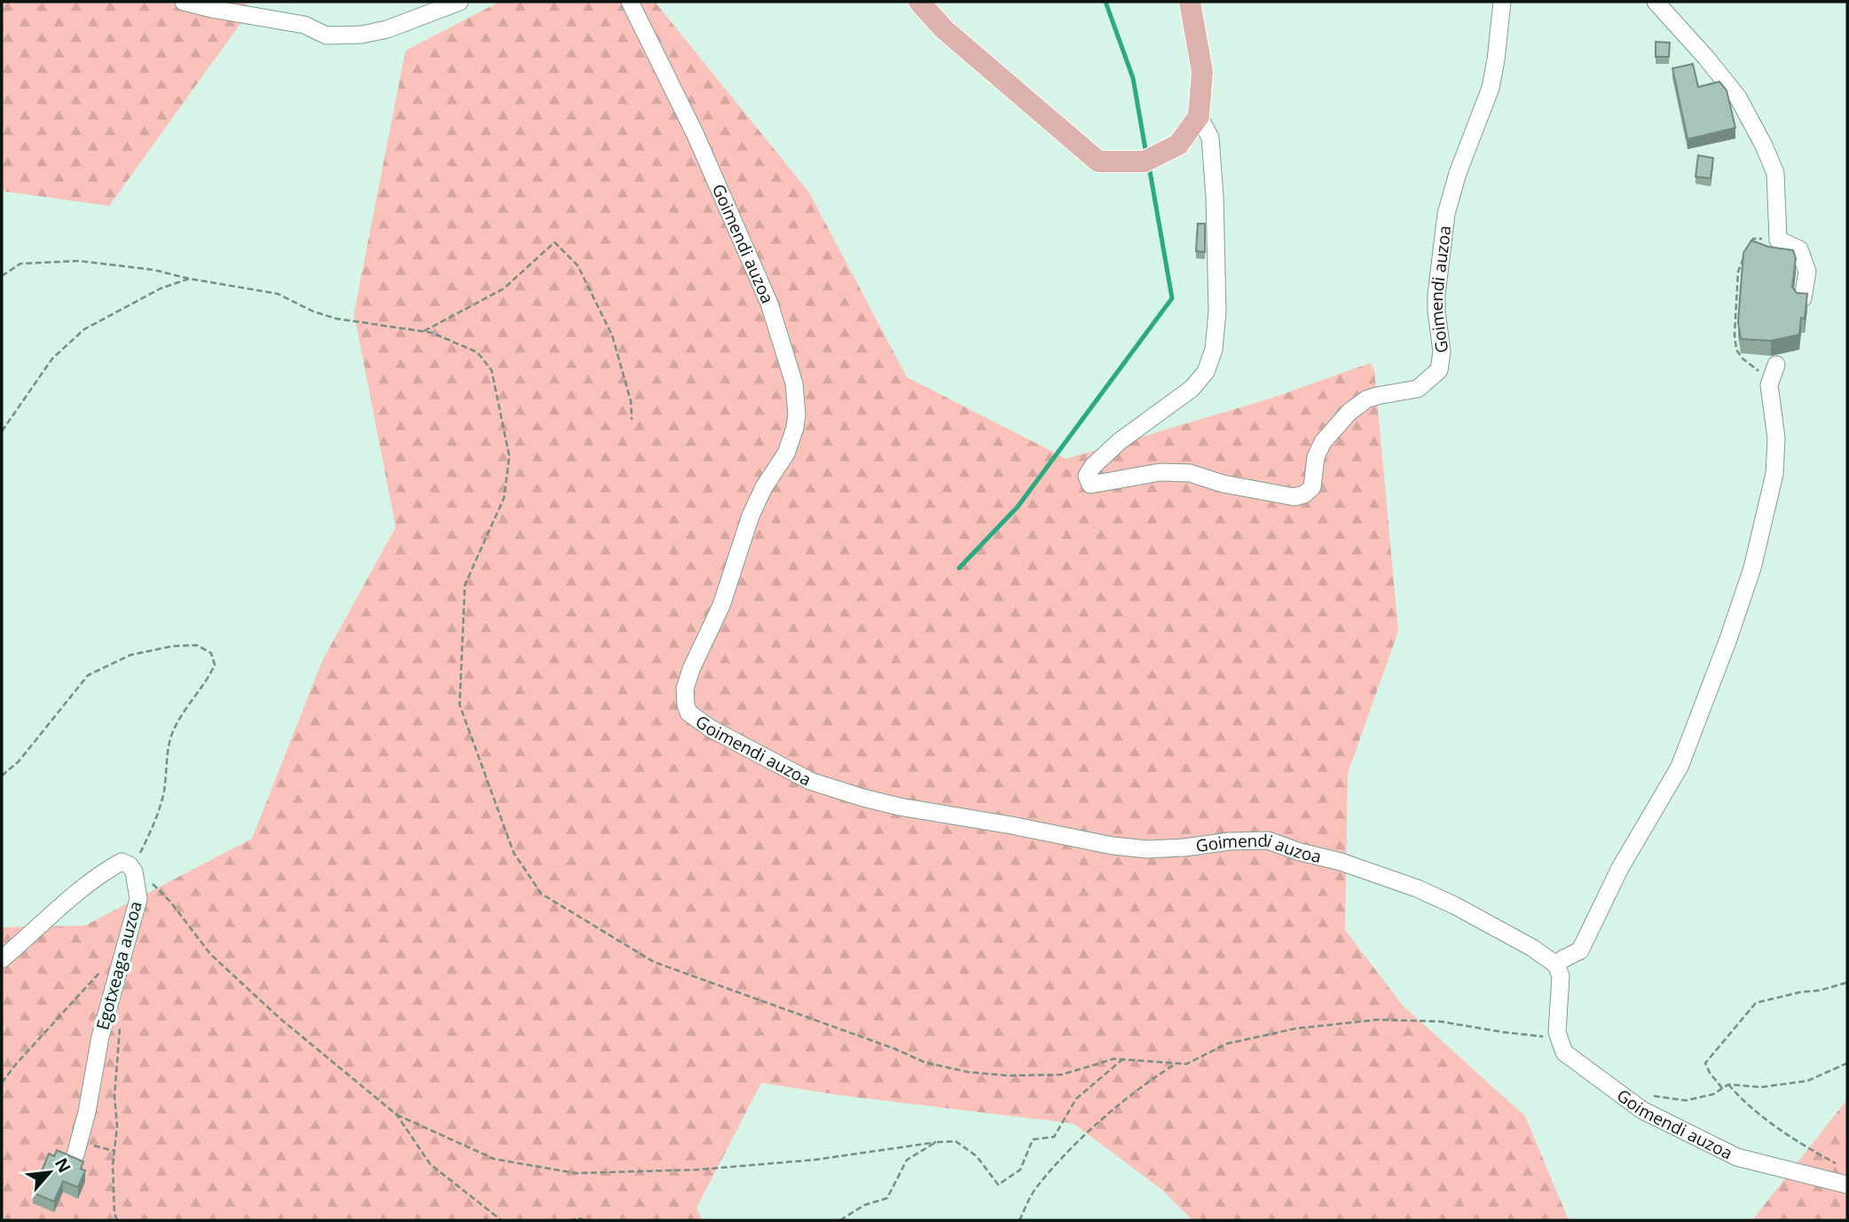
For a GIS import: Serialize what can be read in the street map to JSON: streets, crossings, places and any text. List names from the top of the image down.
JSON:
{
  "streets": {
    "street": ["Goimendi auzoa", "Egotxeaga auzoa"]
  },
  "north": "top right"
}
